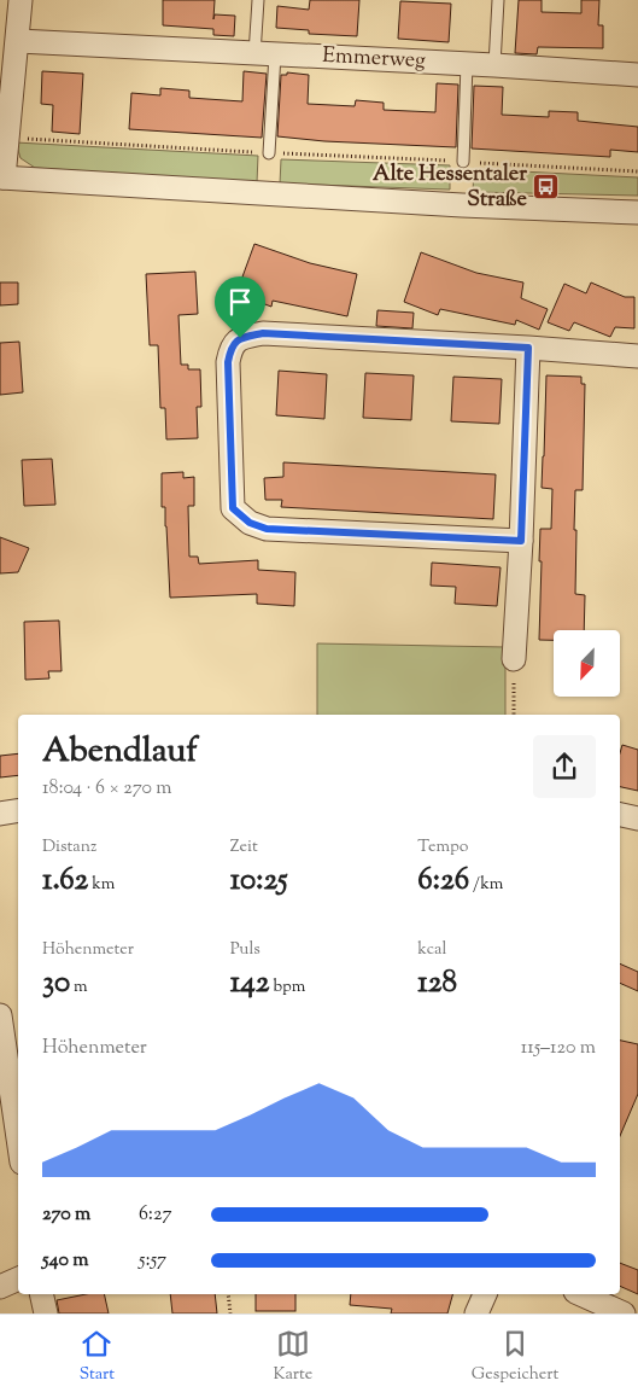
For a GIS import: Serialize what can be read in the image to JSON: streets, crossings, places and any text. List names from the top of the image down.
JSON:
{
  "streets": {
    "street": ["Emmerweg"]
  },
  "places": {
    "bus stop": ["Alte Hessentaler Straße"]
  },
  "north": "bottom left",
  "page": {
    "heading": ["Abendlauf", "18:04 · 6 × 270 m"],
    "stats": [
      ["Distanz", "1.62 km"],
      ["Zeit", "10:25"],
      ["Tempo", "6:26 /km"],
      ["Höhenmeter", "30 m"],
      ["Puls", "142 bpm"],
      ["kcal", "128"]
    ],
    "chart": ["Höhenmeter", "115–120 m"],
    "list": [
      {
        "name": "270 m",
        "note": "6:27"
      },
      {
        "name": "540 m",
        "note": "5:57"
      }
    ],
    "tabs": ["Start", "Karte", "Gespeichert"]
  }
}
